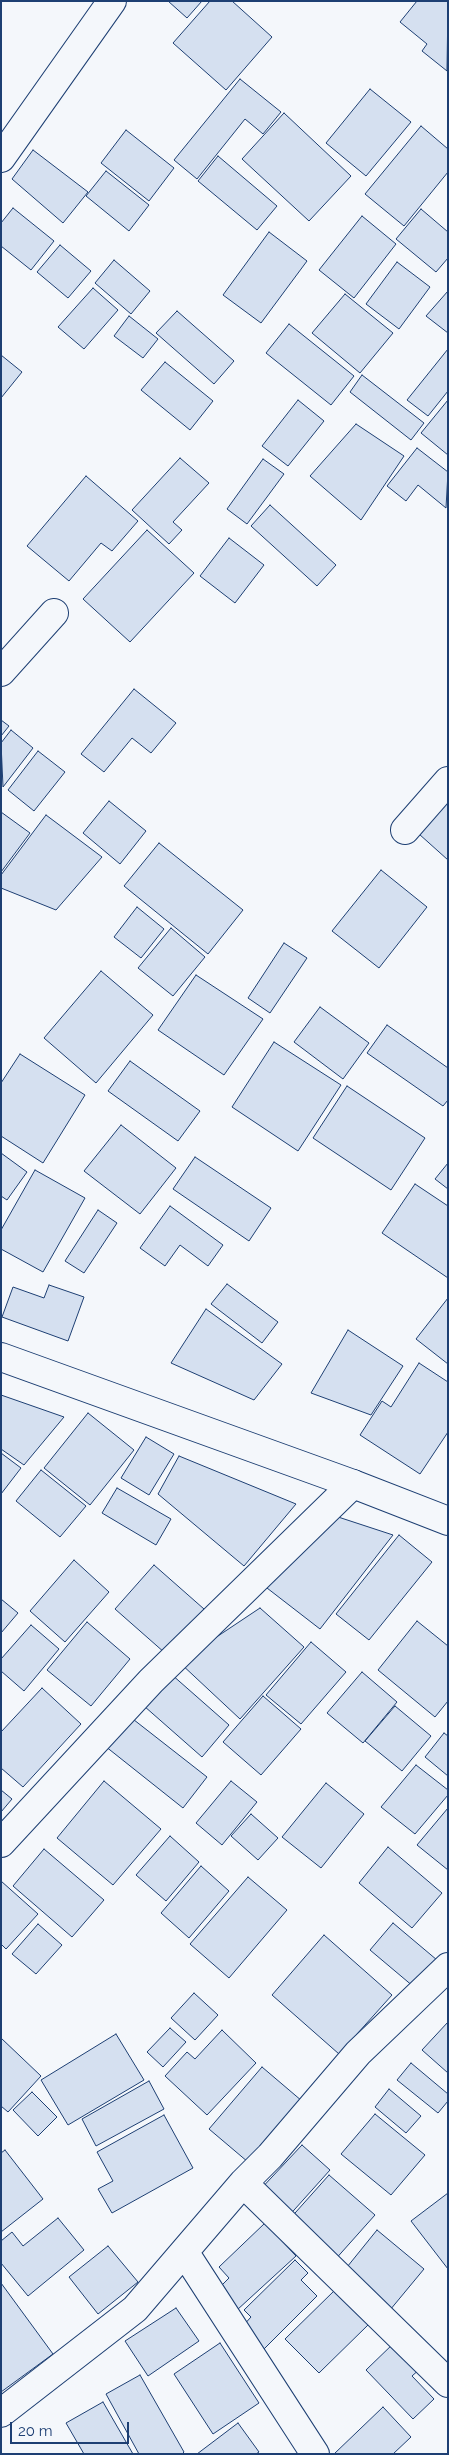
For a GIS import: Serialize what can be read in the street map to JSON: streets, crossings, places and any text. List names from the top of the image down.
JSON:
{
  "scale_bar": "20 m"
}
